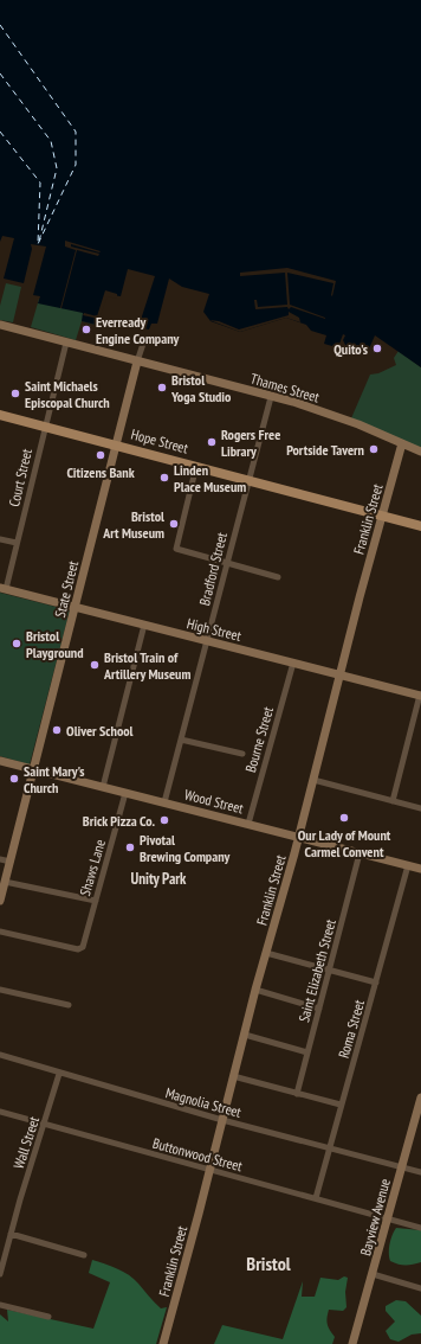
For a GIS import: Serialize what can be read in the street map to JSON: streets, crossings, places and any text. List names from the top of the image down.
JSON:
{
  "streets": {
    "main road": ["Hope Street"],
    "street": [
      "Thames Street",
      "Court Street",
      "Franklin Street",
      "Bradford Street",
      "State Street",
      "High Street",
      "Bourne Street",
      "Wood Street",
      "Shaws Lane",
      "Saint Elizabeth Street",
      "Roma Street",
      "Magnolia Street",
      "Wall Street",
      "Buttonwood Street",
      "Bayview Avenue"
    ]
  },
  "crossings": [
    ["Thames Street", "Court Street"],
    ["Thames Street", "Franklin Street"],
    ["Thames Street", "Bradford Street"],
    ["Thames Street", "State Street"],
    ["Hope Street", "Court Street"],
    ["Hope Street", "Franklin Street"],
    ["Hope Street", "Bradford Street"],
    ["Hope Street", "State Street"],
    ["Court Street", "High Street"],
    ["Franklin Street", "High Street"],
    ["Franklin Street", "Wood Street"],
    ["Franklin Street", "Magnolia Street"],
    ["Franklin Street", "Buttonwood Street"],
    ["Bradford Street", "High Street"],
    ["Bradford Street", "Wood Street"],
    ["State Street", "High Street"],
    ["State Street", "Wood Street"],
    ["High Street", "Bourne Street"],
    ["Bourne Street", "Wood Street"],
    ["Wood Street", "Shaws Lane"],
    ["Wood Street", "Saint Elizabeth Street"],
    ["Wood Street", "Roma Street"],
    ["Roma Street", "Magnolia Street"],
    ["Roma Street", "Buttonwood Street"],
    ["Magnolia Street", "Wall Street"],
    ["Magnolia Street", "Bayview Avenue"],
    ["Wall Street", "Buttonwood Street"],
    ["Buttonwood Street", "Bayview Avenue"]
  ],
  "districts": ["Unity Park", "Bristol"],
  "places": [
    "Everready Engine Company",
    "Quito's",
    "Bristol Yoga Studio",
    "Saint Michaels Episcopal Church",
    "Rogers Free Library",
    "Portside Tavern",
    "Citizens Bank",
    "Linden Place Museum",
    "Bristol Art Museum",
    "Bristol Playground",
    "Bristol Train of Artillery Museum",
    "Oliver School",
    "Saint Mary's Church",
    "Our Lady of Mount Carmel Convent",
    "Brick Pizza Co.",
    "Pivotal Brewing Company"
  ]
}
